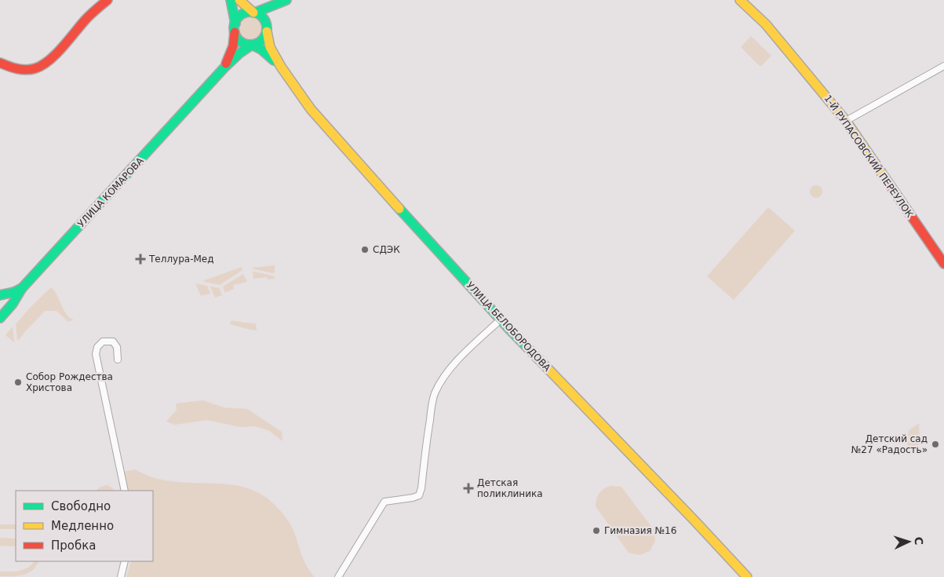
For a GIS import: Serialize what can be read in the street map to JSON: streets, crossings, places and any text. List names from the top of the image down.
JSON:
{
  "streets": {
    "street": ["1-Й РУПАСОВСКИЙ ПЕРЕУЛОК", "УЛИЦА КОМАРОВА", "УЛИЦА БЕЛОБОРОДОВА"]
  },
  "crossings": [
    ["УЛИЦА КОМАРОВА", "УЛИЦА БЕЛОБОРОДОВА"]
  ],
  "places": {
    "other": [
      "СДЭК",
      "Собор Рождества Христова",
      "Детский сад №27 «Радость»",
      "Гимназия №16"
    ],
    "health": ["Теллура-Мед", "Детская поликлиника"]
  },
  "legend": ["Свободно", "Медленно", "Пробка"],
  "north": "right"
}
